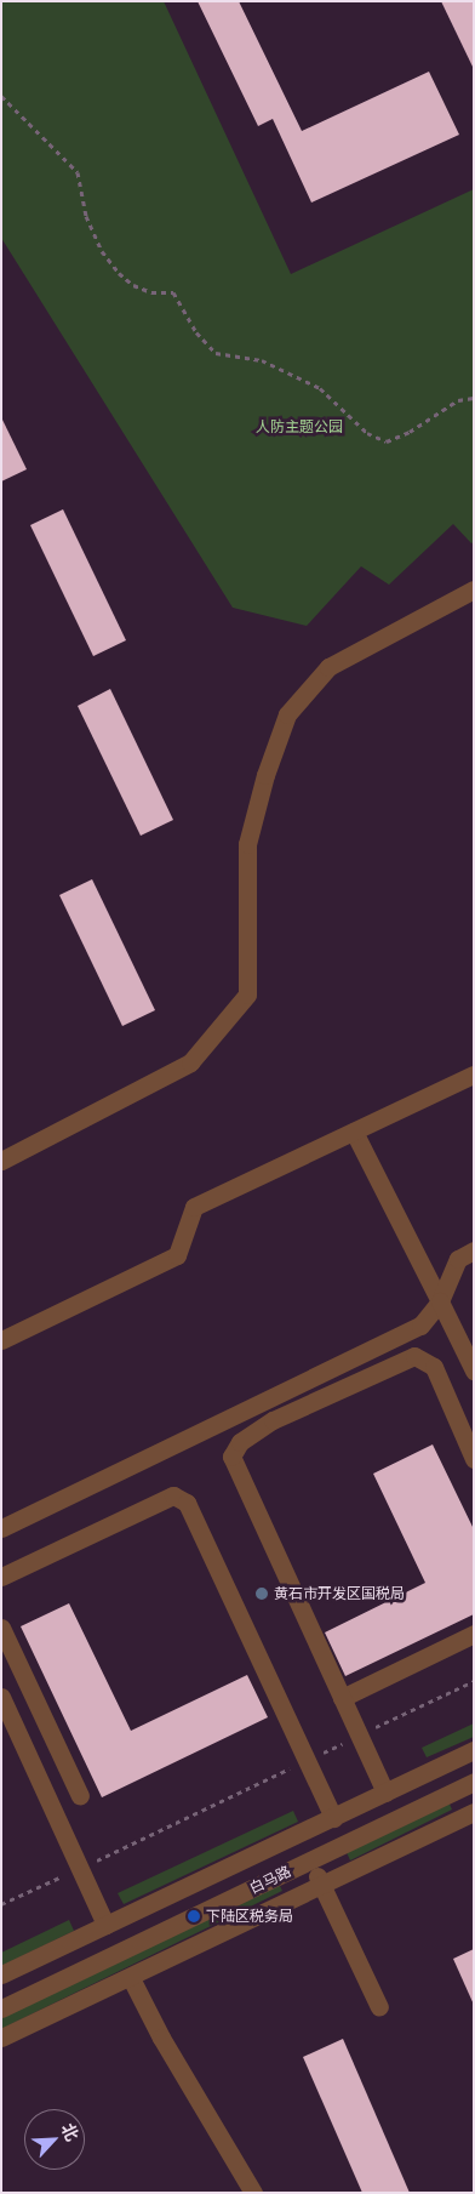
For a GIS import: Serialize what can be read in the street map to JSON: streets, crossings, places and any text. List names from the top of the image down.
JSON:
{
  "streets": {
    "street": ["白马路"]
  },
  "parks": ["人防主题公园"],
  "places": ["黄石市开发区国税局", "下陆区税务局"],
  "north": "top right"
}
